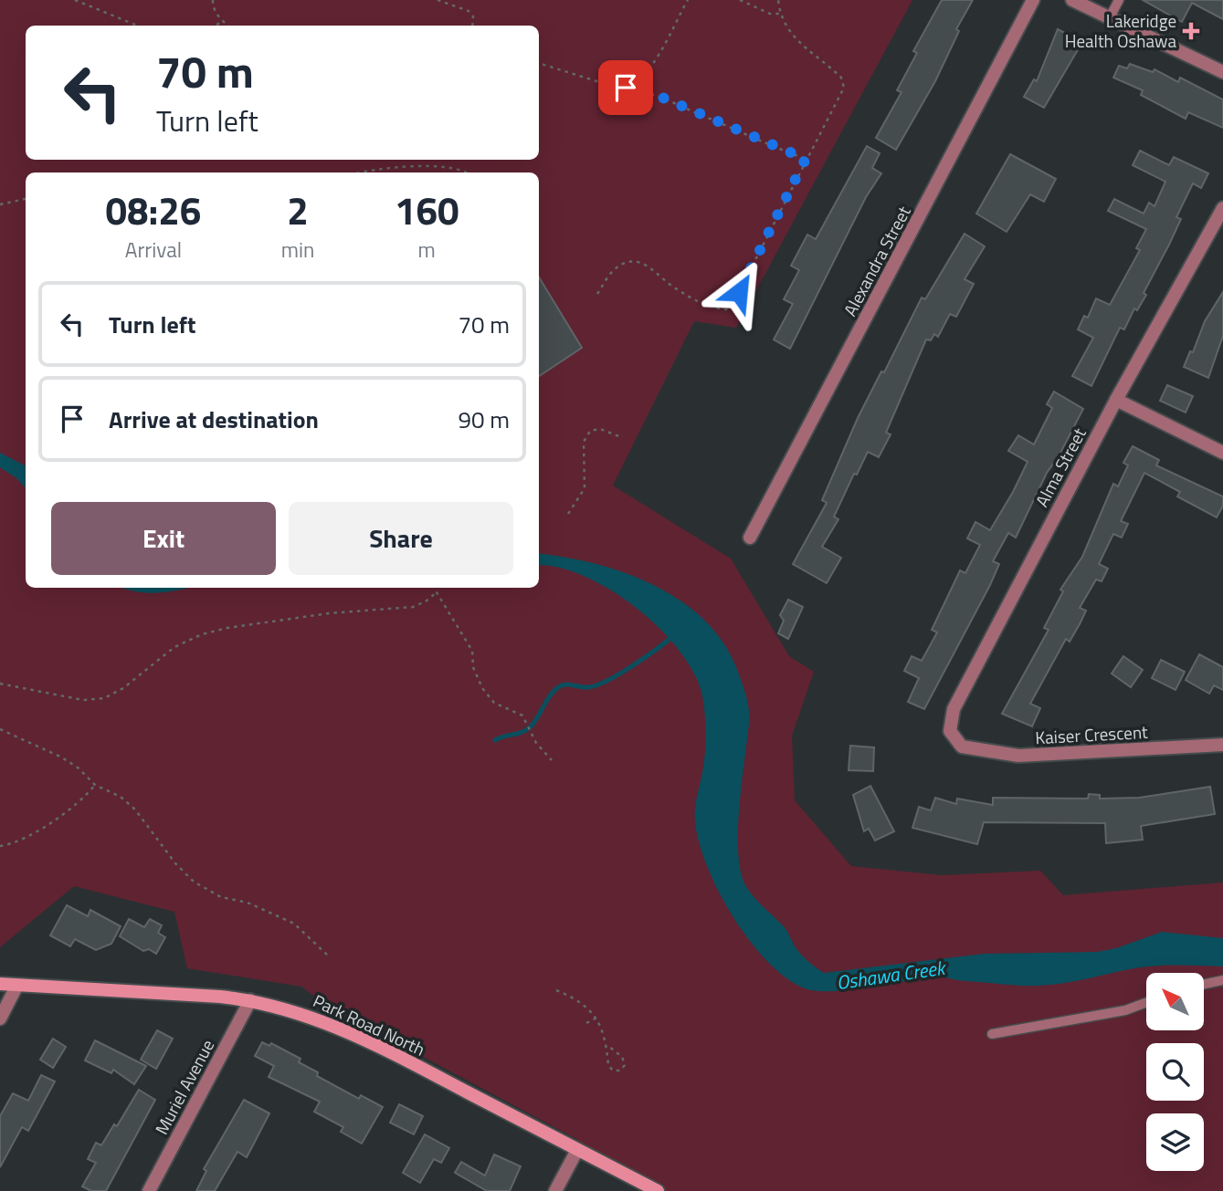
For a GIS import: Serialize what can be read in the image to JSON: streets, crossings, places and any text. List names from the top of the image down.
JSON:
{
  "streets": {
    "main road": ["Park Road North"],
    "street": [
      "Alexandra Street",
      "Alma Street",
      "Kaiser Crescent",
      "Muriel Avenue"
    ]
  },
  "crossings": [
    ["Alma Street", "Kaiser Crescent"],
    ["Park Road North", "Muriel Avenue"]
  ],
  "water": ["Oshawa Creek"],
  "places": {
    "health": ["Lakeridge Health Oshawa"]
  },
  "north": "top left",
  "page": {
    "turn": ["70 m", "Turn left"],
    "eta": [
      "08:26",
      "Arrival",
      "2",
      "min",
      "160",
      "m"
    ],
    "list": [
      {
        "name": "Turn left",
        "value": "70 m"
      },
      {
        "name": "Arrive at destination",
        "value": "90 m"
      }
    ],
    "buttons": ["Exit", "Share"]
  }
}
